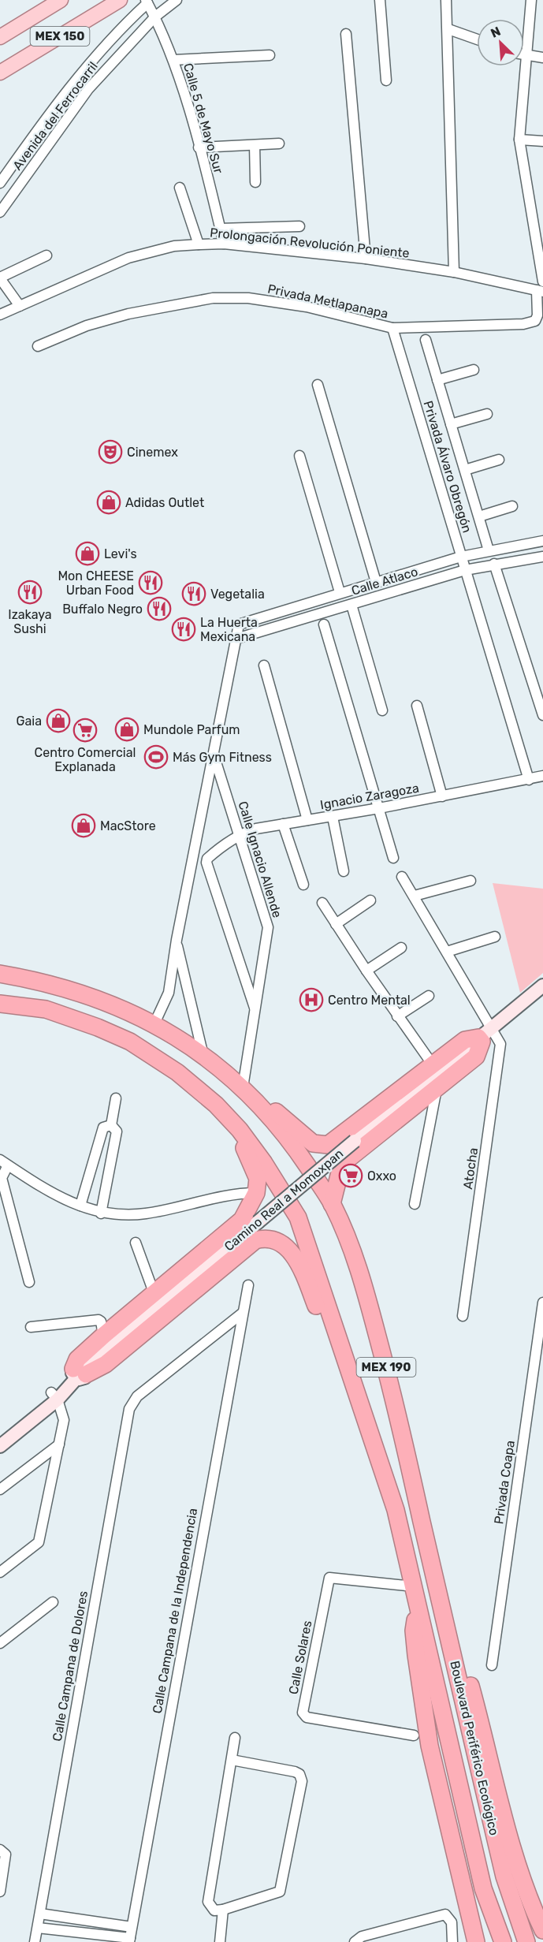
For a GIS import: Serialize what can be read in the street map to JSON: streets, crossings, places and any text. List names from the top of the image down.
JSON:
{
  "streets": {
    "highway": ["MEX 190", "Boulevard Periférico Ecológico"],
    "main road": ["MEX 150"],
    "street": [
      "Avenida del Ferrocarril",
      "Calle 5 de Mayo Sur",
      "Prolongación Revolución Poniente",
      "Privada Metlapanapa",
      "Privada Álvaro Obregón",
      "Calle Atlaco",
      "Ignacio Zaragoza",
      "Calle Ignacio Allende",
      "Atocha",
      "Camino Real a Momoxpan",
      "Privada Coapa",
      "Calle Campana de la Independencia",
      "Calle Solares",
      "Calle Campana de Dolores"
    ]
  },
  "crossings": [
    ["Avenida del Ferrocarril", "Calle 5 de Mayo Sur"],
    ["Calle 5 de Mayo Sur", "Prolongación Revolución Poniente"],
    ["Privada Metlapanapa", "Privada Álvaro Obregón"],
    ["Privada Álvaro Obregón", "Calle Atlaco"],
    ["Privada Álvaro Obregón", "Ignacio Zaragoza"],
    ["Ignacio Zaragoza", "Calle Ignacio Allende"],
    ["Calle Ignacio Allende", "Boulevard Periférico Ecológico"],
    ["Atocha", "Camino Real a Momoxpan"],
    ["Calle Campana de la Independencia", "Calle Campana de Dolores"],
    ["Calle Solares", "Boulevard Periférico Ecológico"]
  ],
  "places": {
    "theatre": ["Cinemex"],
    "shop": [
      "Adidas Outlet",
      "Levi's",
      "Gaia",
      "Mundole Parfum",
      "MacStore"
    ],
    "restaurant": [
      "Mon CHEESE Urban Food",
      "Izakaya Sushi",
      "Vegetalia",
      "Buffalo Negro",
      "La Huerta Mexicana"
    ],
    "supermarket": ["Centro Comercial Explanada", "Oxxo"],
    "sports": ["Más Gym Fitness"],
    "hospital": ["Centro Mental"]
  },
  "north": "top left"
}
